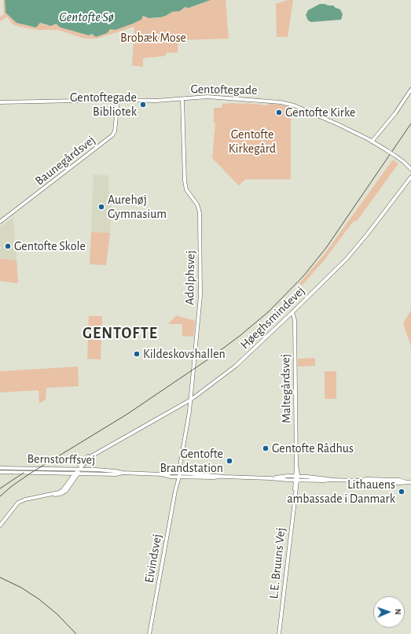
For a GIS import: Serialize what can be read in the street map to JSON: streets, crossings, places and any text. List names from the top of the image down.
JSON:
{
  "streets": {
    "street": [
      "Gentoftegade",
      "Baunegårdsvej",
      "Adolphsvej",
      "Høeghsmindevej",
      "Maltegårdsvej",
      "Bernstorffsvej",
      "Eivindsvej",
      "L.E. Bruuns Vej"
    ]
  },
  "crossings": [
    ["Gentoftegade", "Baunegårdsvej"],
    ["Gentoftegade", "Adolphsvej"],
    ["Adolphsvej", "Høeghsmindevej"],
    ["Adolphsvej", "Bernstorffsvej"],
    ["Adolphsvej", "Eivindsvej"],
    ["Høeghsmindevej", "Maltegårdsvej"],
    ["Høeghsmindevej", "Bernstorffsvej"],
    ["Maltegårdsvej", "Bernstorffsvej"],
    ["Maltegårdsvej", "L.E. Bruuns Vej"],
    ["Bernstorffsvej", "Eivindsvej"],
    ["Bernstorffsvej", "L.E. Bruuns Vej"]
  ],
  "districts": ["GENTOFTE"],
  "water": ["Gentofte Sø"],
  "parks": ["Brobæk Mose", "Gentofte Kirkegård"],
  "places": [
    "Gentoftegade Bibliotek",
    "Gentofte Kirke",
    "Aurehøj Gymnasium",
    "Gentofte Skole",
    "Kildeskovshallen",
    "Gentofte Rådhus",
    "Gentofte Brandstation",
    "Lithauens ambassade i Danmark"
  ],
  "north": "right"
}
